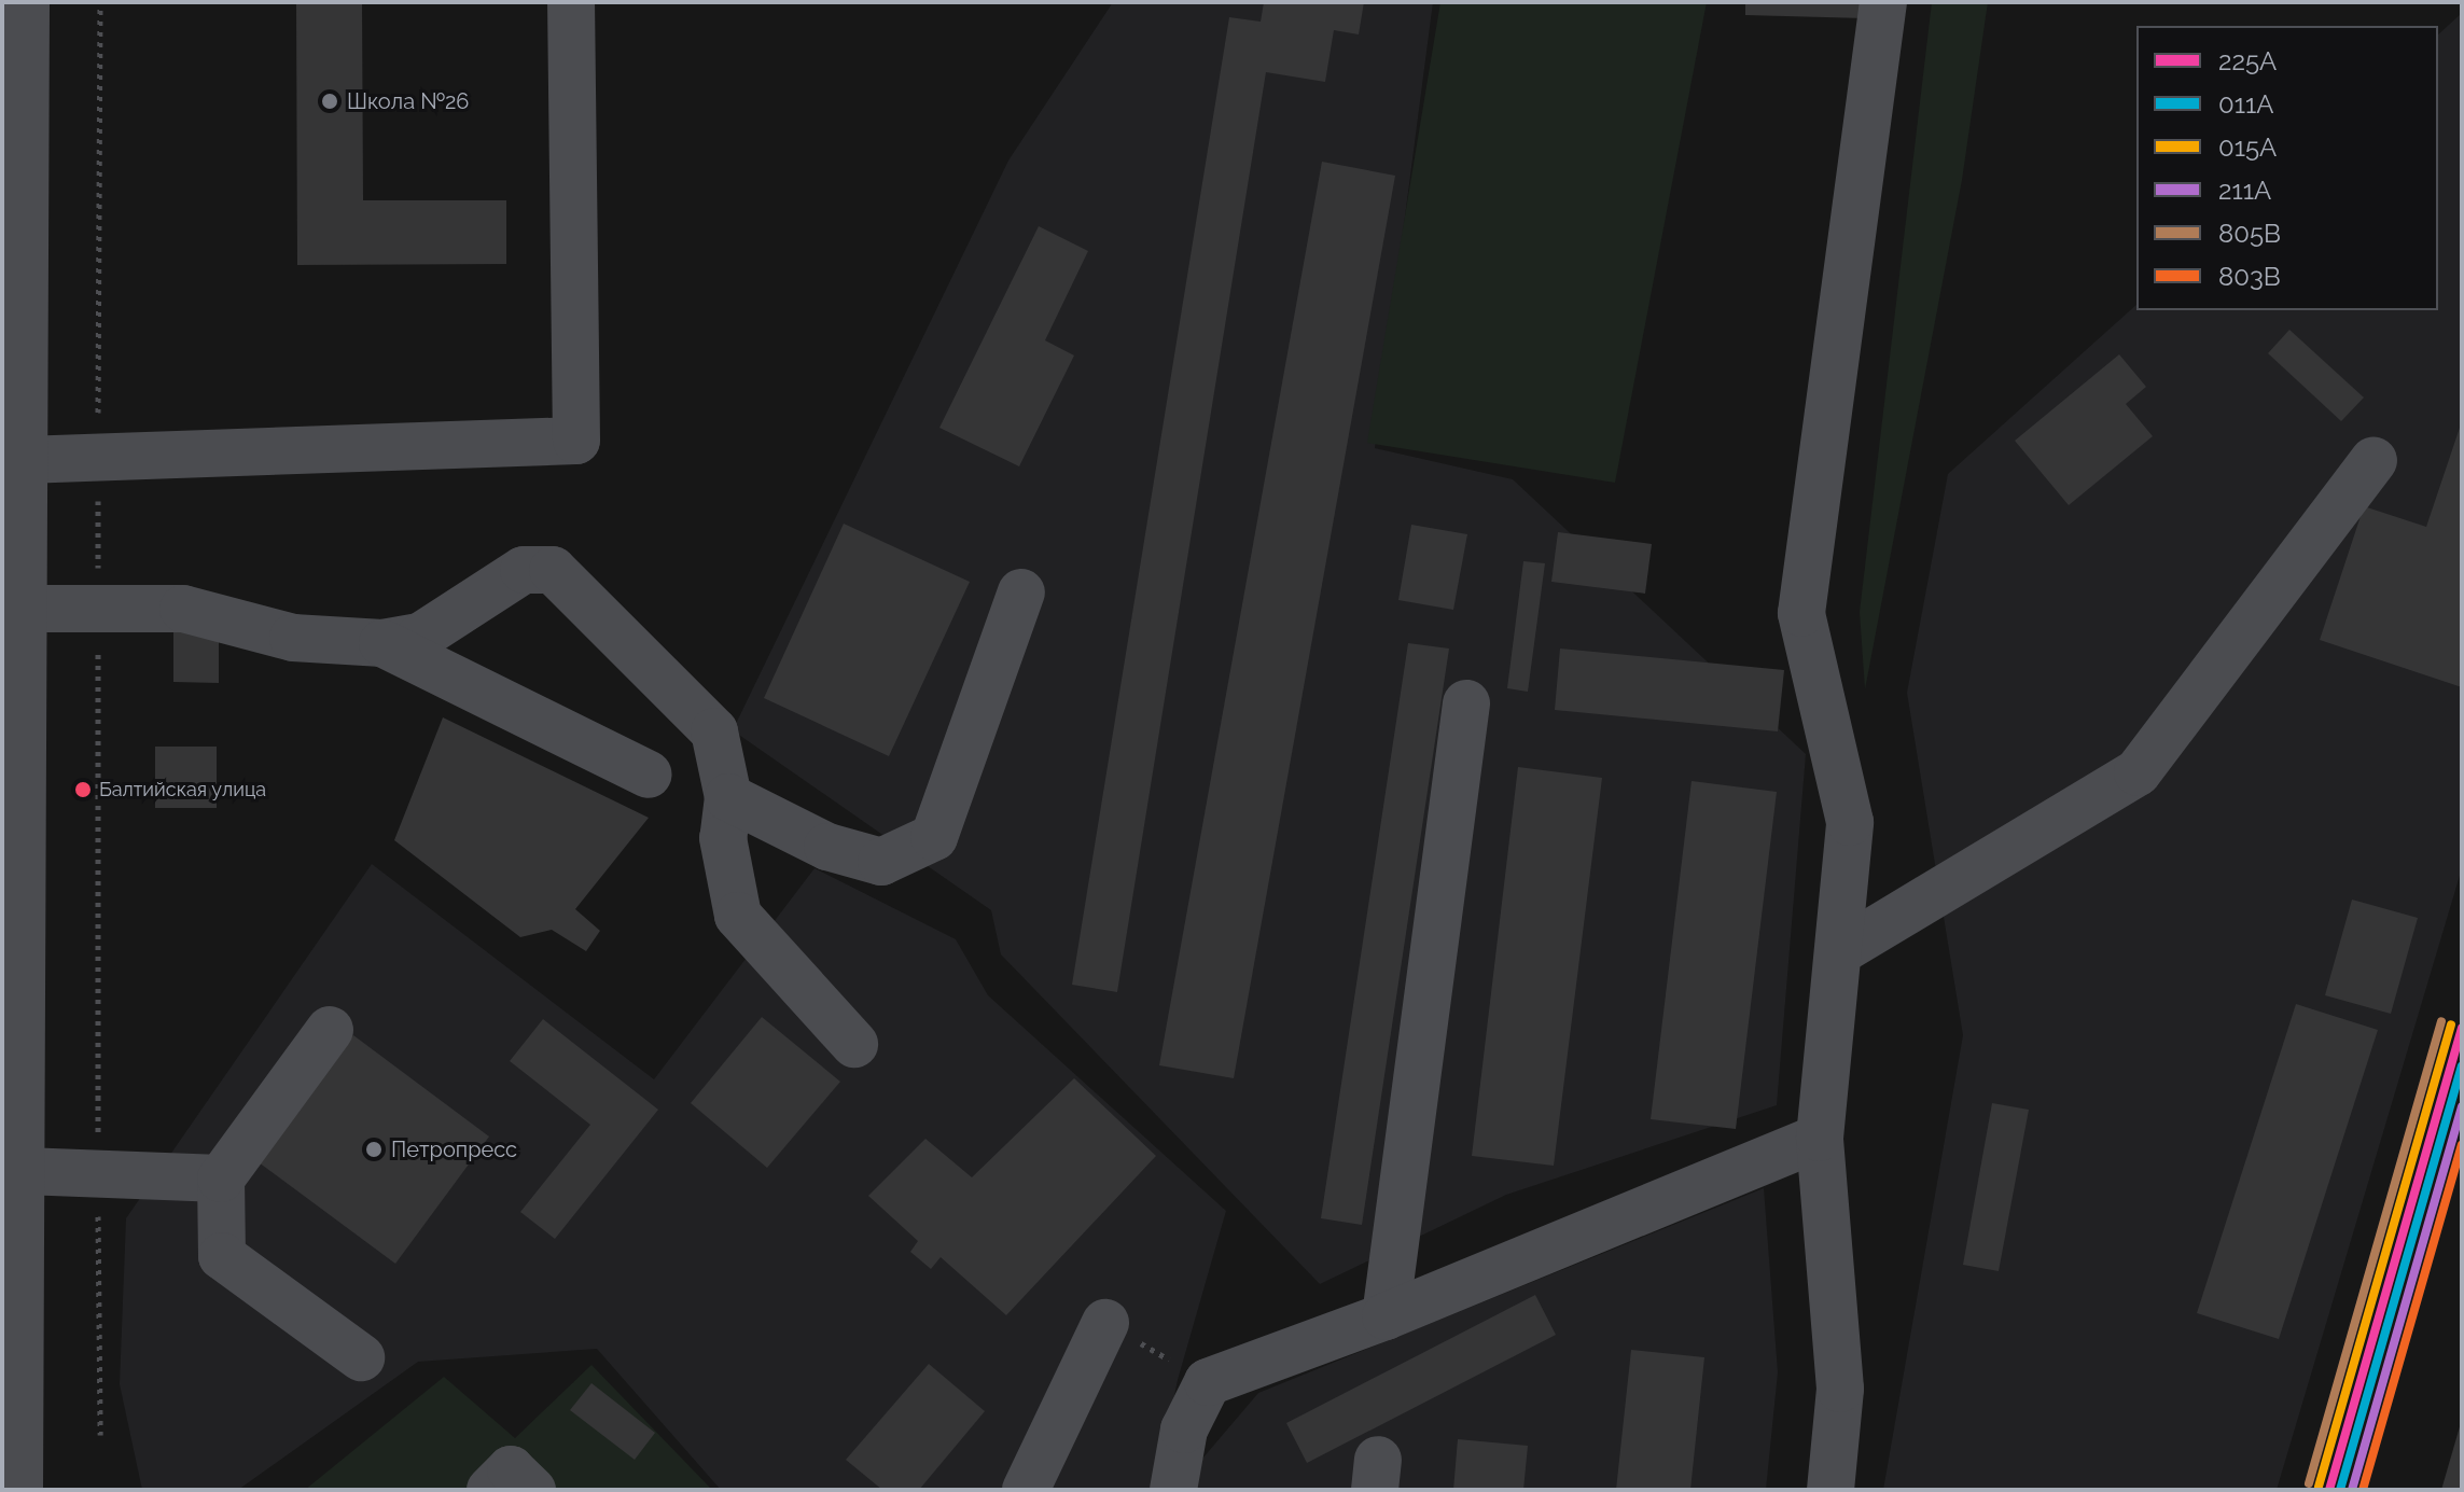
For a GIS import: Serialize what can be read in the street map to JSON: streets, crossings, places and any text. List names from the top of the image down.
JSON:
{
  "places": ["Школа №26", "Балтийская улица", "Петропресс"],
  "lines": [
    "transit line 805В",
    "transit line 015А",
    "transit line 225А",
    "transit line 011А",
    "transit line 211А",
    "transit line 803В"
  ],
  "legend": [
    "225А",
    "011А",
    "015А",
    "211А",
    "805В",
    "803В"
  ]
}
